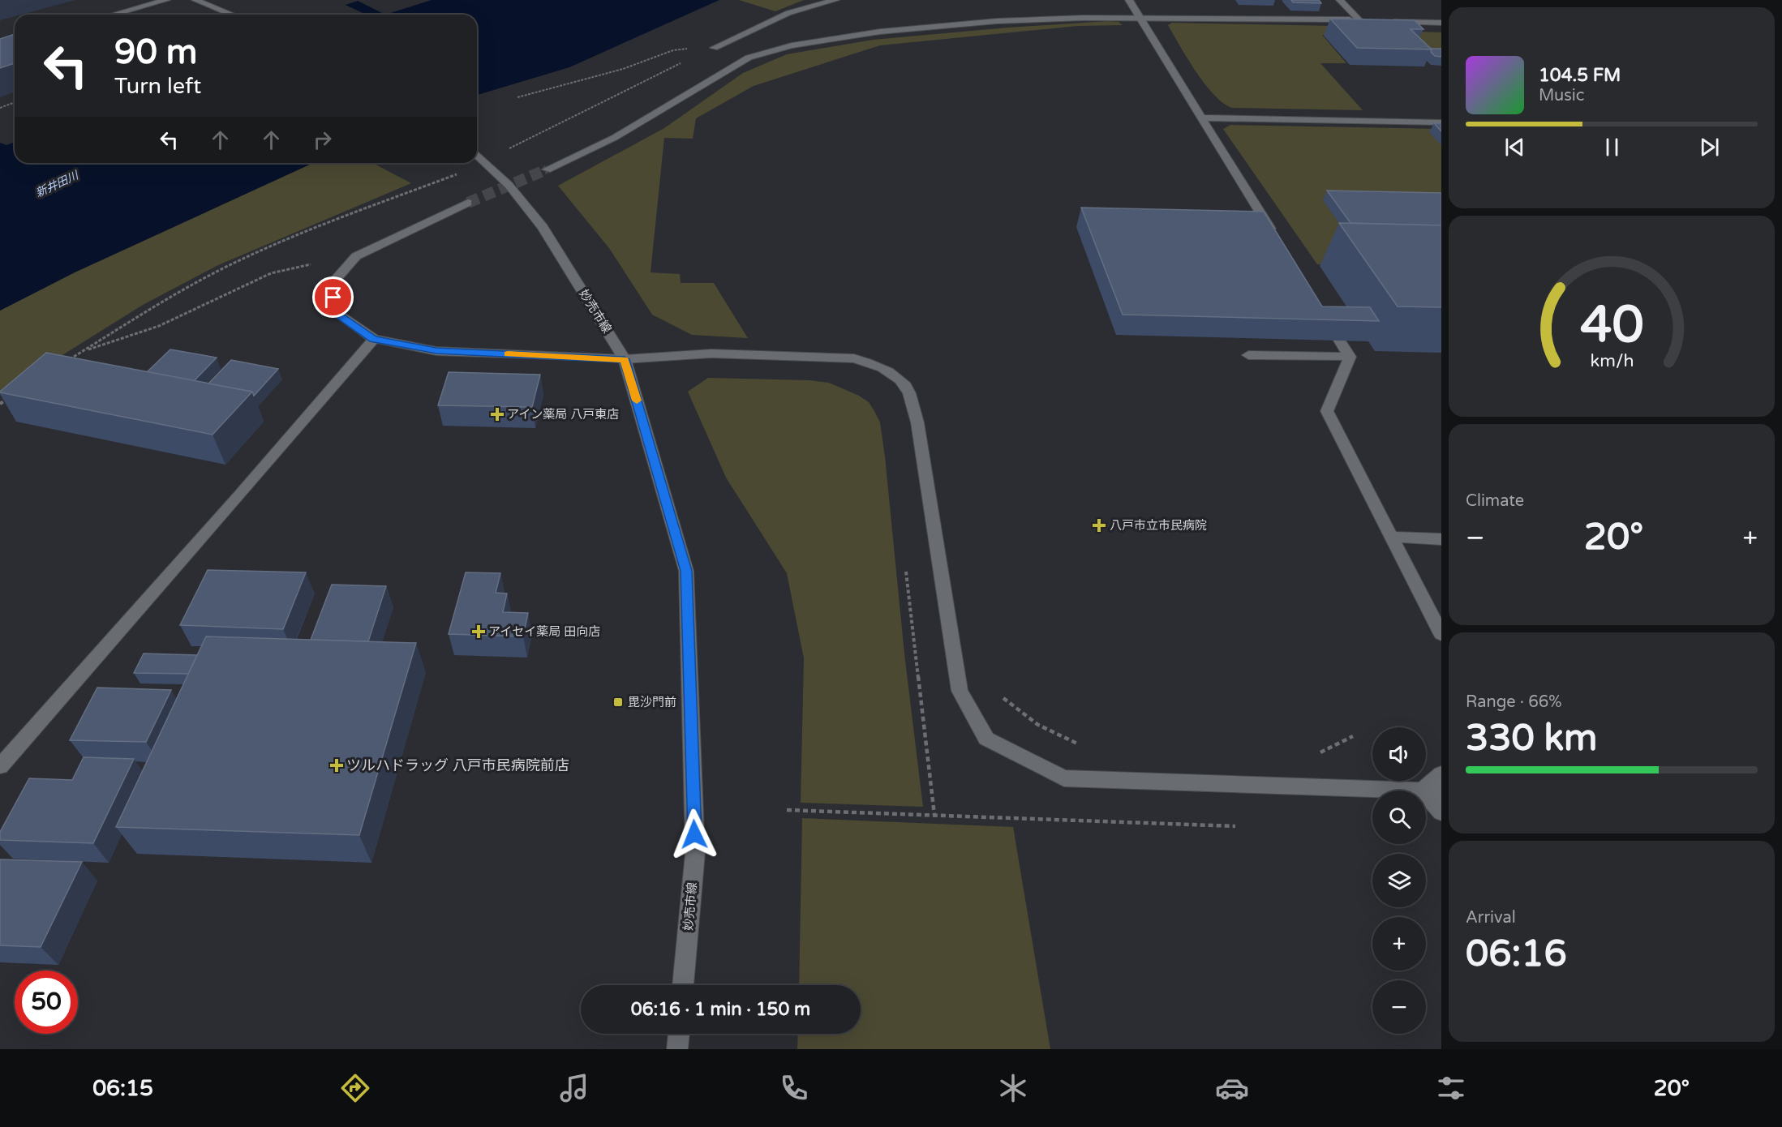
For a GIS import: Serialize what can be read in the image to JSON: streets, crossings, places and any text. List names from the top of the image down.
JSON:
{
  "streets": {
    "street": ["妙売市線"]
  },
  "water": ["新井田川"],
  "places": {
    "health": [
      "アイン薬局 八戸東店",
      "八戸市立市民病院",
      "アイセイ薬局 田向店",
      "ツルハドラッグ 八戸市民病院前店"
    ],
    "transit": ["毘沙門前"]
  },
  "page": {
    "turn": ["90 m", "Turn left"],
    "song": ["104.5 FM", "Music"],
    "tile": [
      "Climate",
      ["Range · 66%", "330 km"],
      ["Arrival", "06:16"]
    ],
    "heat": ["−", "20°", "+"],
    "map_buttons": ["+", "−"],
    "limit": "50",
    "trip": "06:16 · 1 min · 150 m",
    "tabs": ["06:15", "20°"],
    "gauge": ["40", "km/h"]
  }
}
